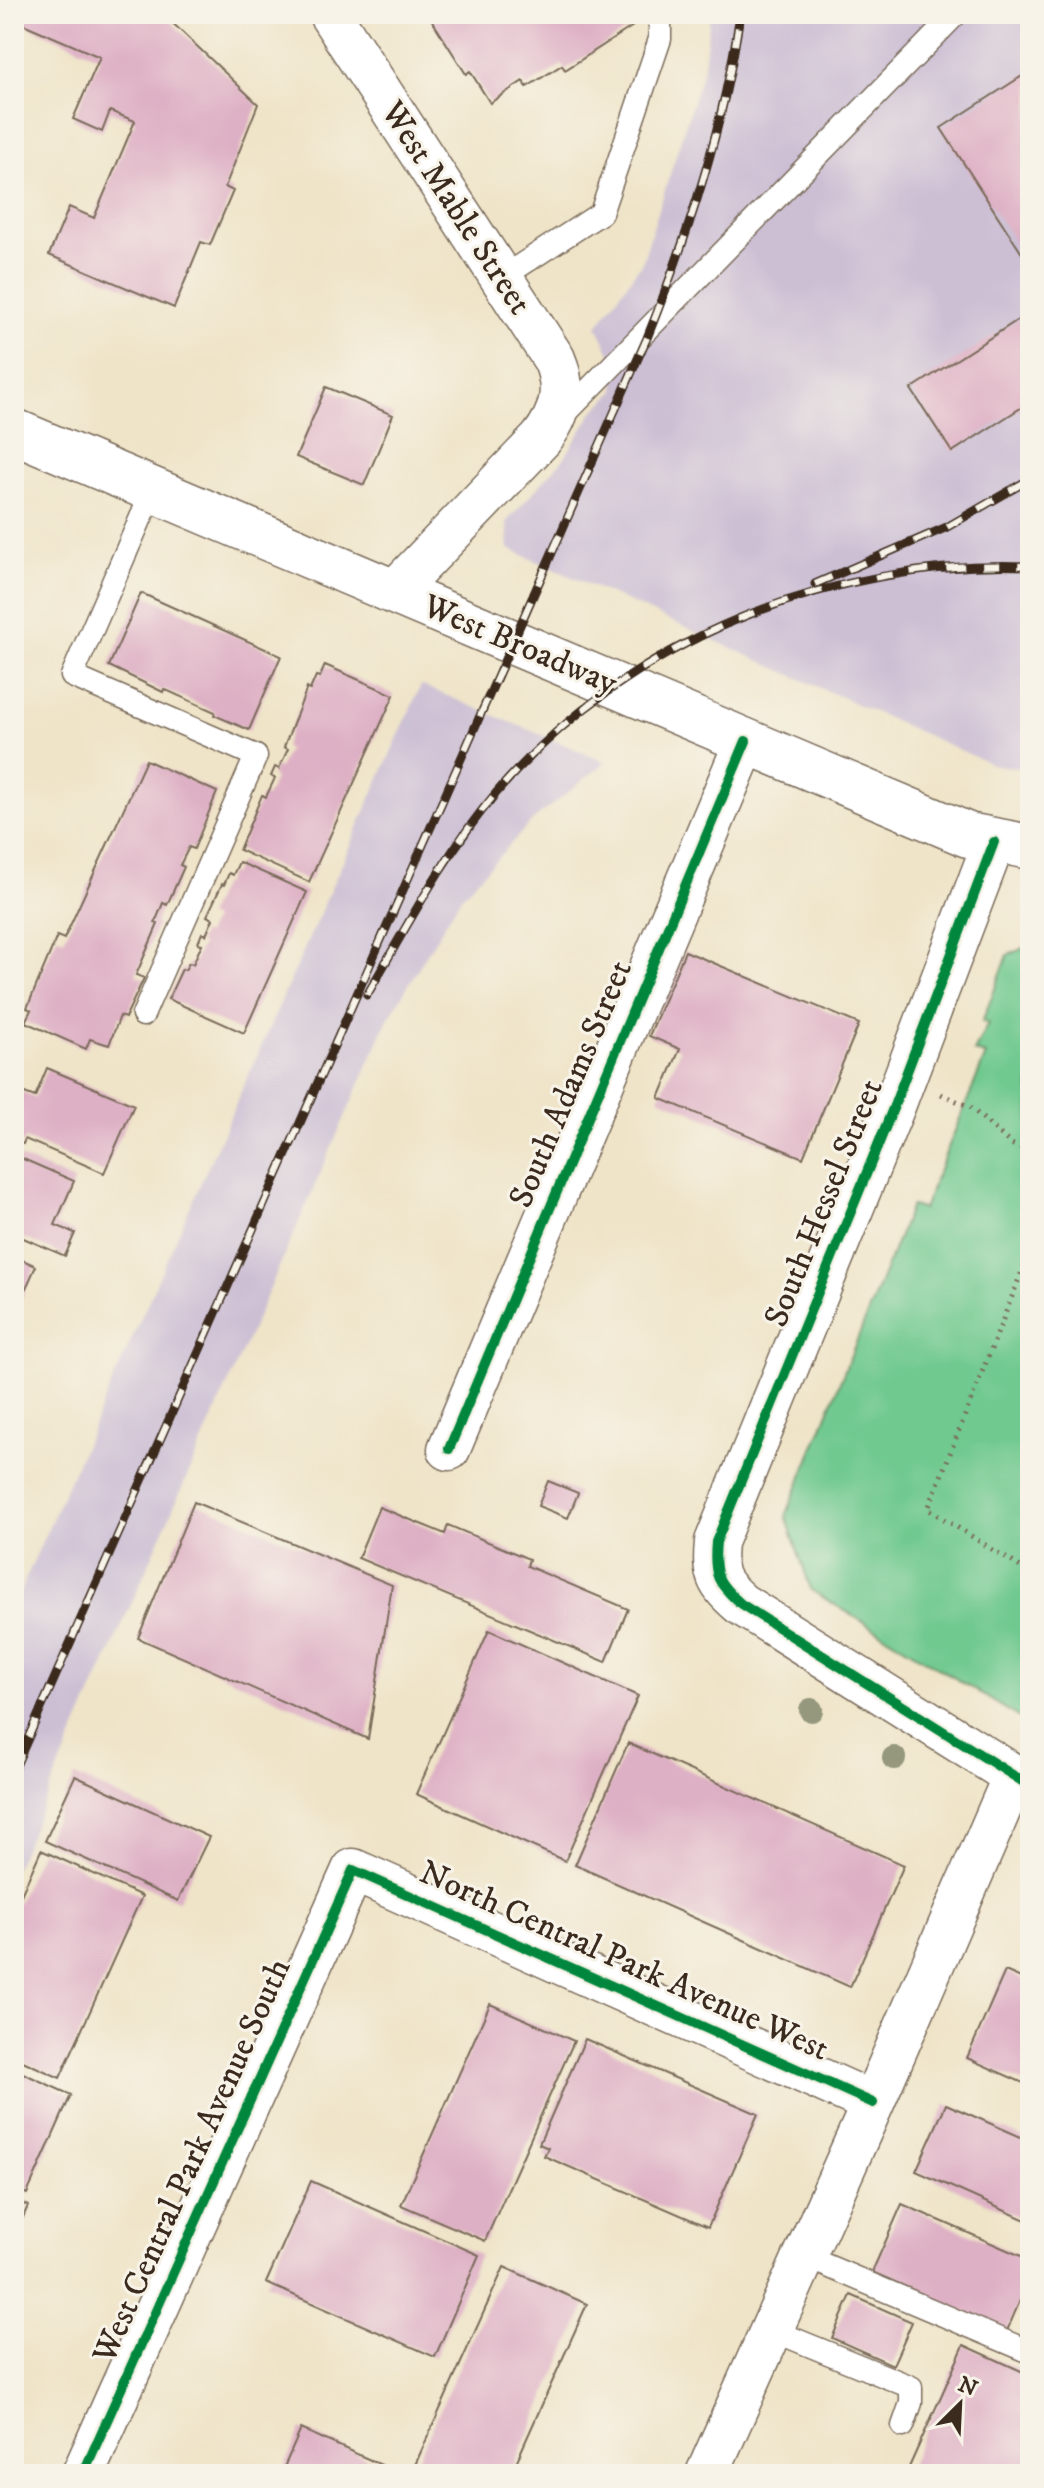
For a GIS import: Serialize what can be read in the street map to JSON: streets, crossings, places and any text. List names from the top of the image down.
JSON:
{
  "streets": {
    "main road": ["West Broadway"],
    "street": [
      "West Mable Street",
      "South Adams Street",
      "South Hessel Street",
      "North Central Park Avenue West",
      "West Central Park Avenue South"
    ]
  },
  "crossings": [
    ["West Broadway", "South Adams Street"],
    ["West Broadway", "South Hessel Street"],
    ["North Central Park Avenue West", "West Central Park Avenue South"]
  ],
  "north": "top right"
}
